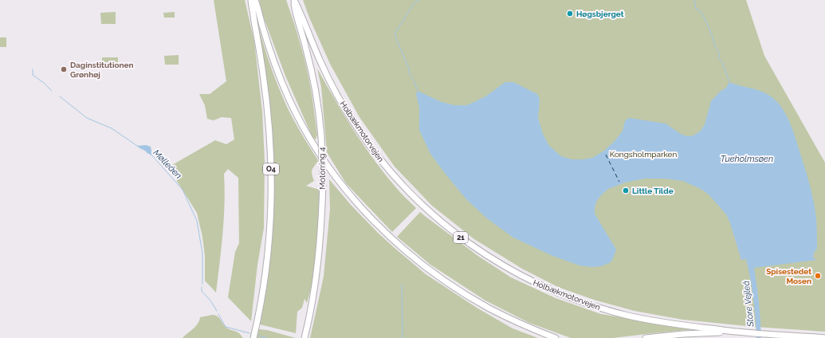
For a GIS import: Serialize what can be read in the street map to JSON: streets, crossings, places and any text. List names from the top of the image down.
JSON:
{
  "streets": {
    "highway": [
      "Holbækmotorvejen",
      "Motorring 4",
      "O4",
      "21"
    ]
  },
  "crossings": [
    ["Holbækmotorvejen", "Motorring 4"]
  ],
  "water": ["Tueholmsøen", "Mølleåen", "Store Vejleå"],
  "parks": ["Kongsholmparken"],
  "places": [
    "Høgsbjerget",
    "Daginstitutionen Grønhøj",
    "Little Tilde",
    "Spisestedet Mosen"
  ]
}
